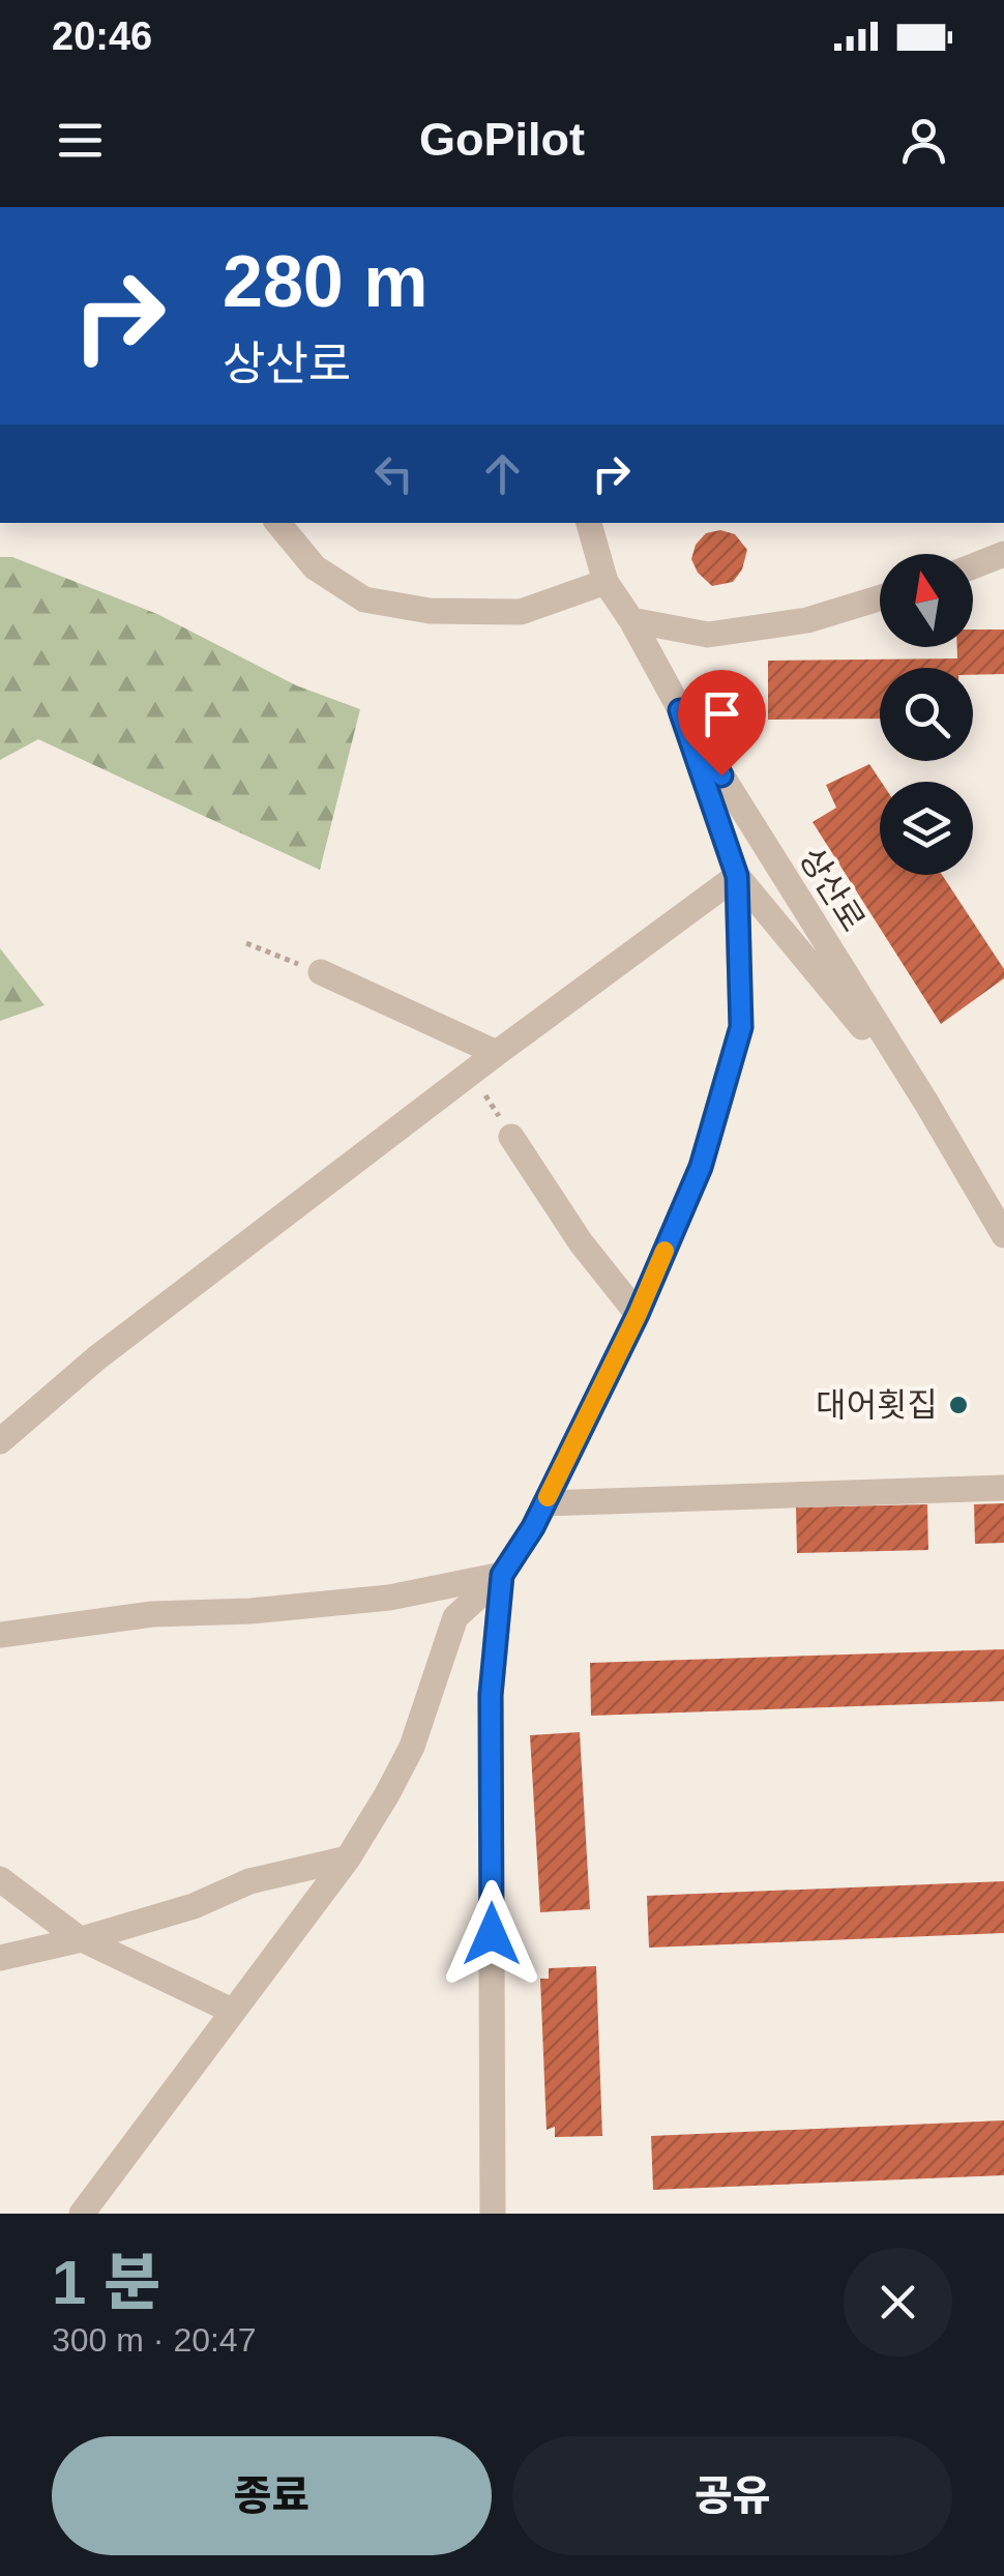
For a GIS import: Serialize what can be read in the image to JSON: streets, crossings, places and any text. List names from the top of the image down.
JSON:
{
  "streets": {
    "street": ["상산로"]
  },
  "places": ["대어횟집"],
  "north": "top",
  "page": {
    "status": "20:46",
    "header": "GoPilot",
    "turn": ["280 m", "상산로"],
    "heading": ["1 분", "300 m · 20:47"],
    "buttons": ["종료", "공유"]
  }
}
